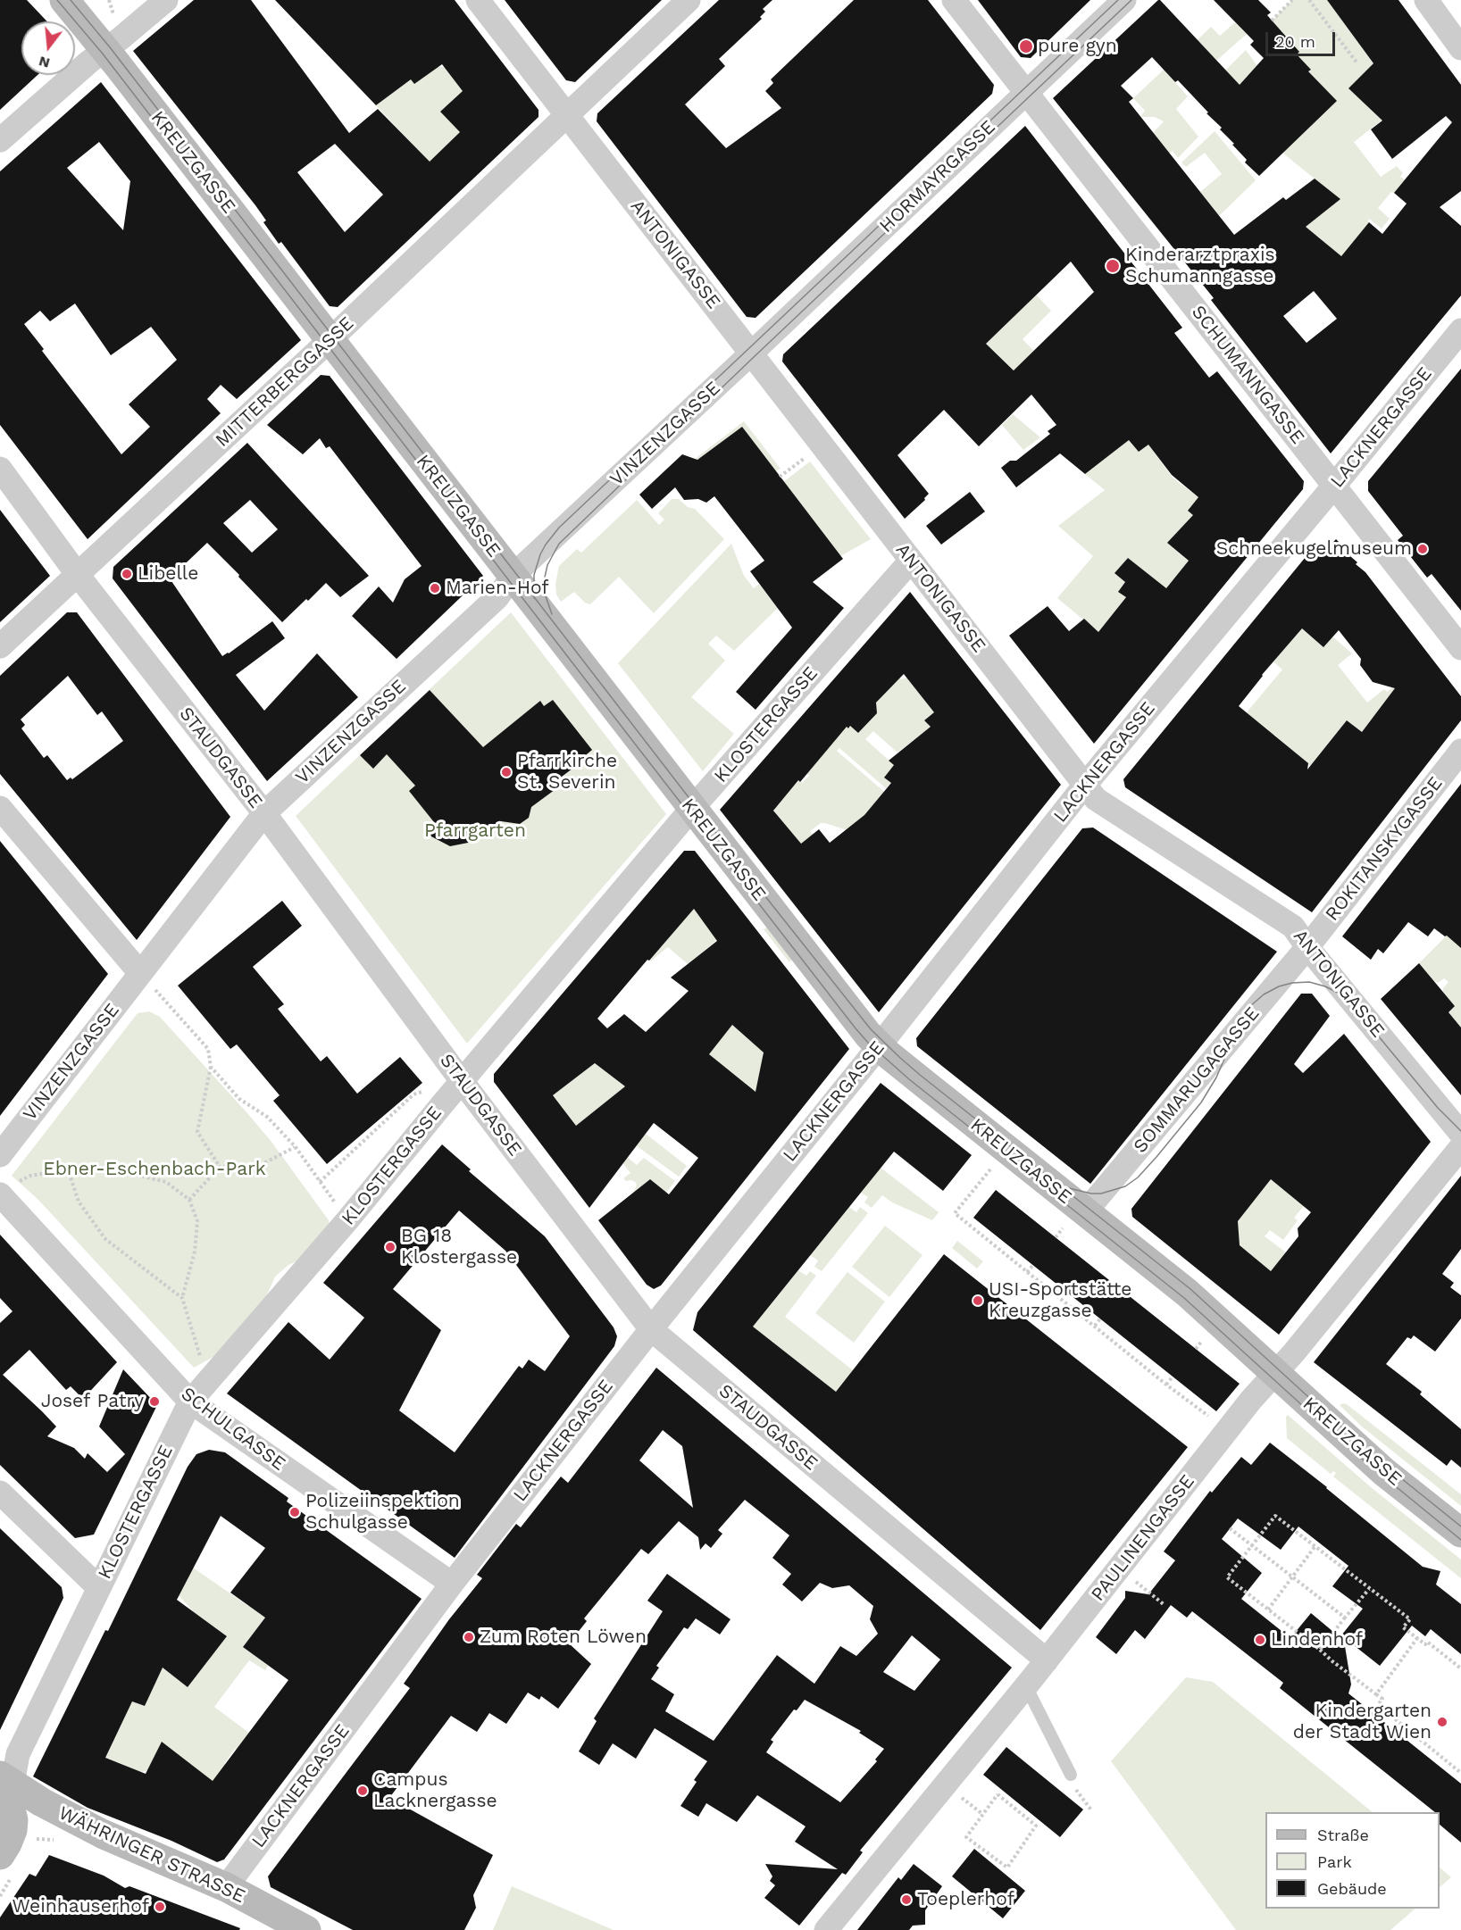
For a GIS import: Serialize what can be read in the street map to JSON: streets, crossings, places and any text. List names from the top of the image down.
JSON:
{
  "streets": {
    "street": [
      "KREUZGASSE",
      "HORMAYRGASSE",
      "ANTONIGASSE",
      "SCHUMANNGASSE",
      "MITTERBERGGASSE",
      "LACKNERGASSE",
      "VINZENZGASSE",
      "KLOSTERGASSE",
      "STAUDGASSE",
      "ROKITANSKYGASSE",
      "SOMMARUGAGASSE",
      "SCHULGASSE",
      "PAULINENGASSE",
      "WÄHRINGER STRASSE"
    ]
  },
  "crossings": [
    ["KREUZGASSE", "MITTERBERGGASSE"],
    ["KREUZGASSE", "LACKNERGASSE"],
    ["KREUZGASSE", "VINZENZGASSE"],
    ["KREUZGASSE", "KLOSTERGASSE"],
    ["KREUZGASSE", "SOMMARUGAGASSE"],
    ["KREUZGASSE", "PAULINENGASSE"],
    ["HORMAYRGASSE", "ANTONIGASSE"],
    ["HORMAYRGASSE", "SCHUMANNGASSE"],
    ["HORMAYRGASSE", "VINZENZGASSE"],
    ["ANTONIGASSE", "MITTERBERGGASSE"],
    ["ANTONIGASSE", "LACKNERGASSE"],
    ["ANTONIGASSE", "VINZENZGASSE"],
    ["ANTONIGASSE", "KLOSTERGASSE"],
    ["ANTONIGASSE", "ROKITANSKYGASSE"],
    ["ANTONIGASSE", "SOMMARUGAGASSE"],
    ["SCHUMANNGASSE", "LACKNERGASSE"],
    ["MITTERBERGGASSE", "STAUDGASSE"],
    ["LACKNERGASSE", "STAUDGASSE"],
    ["LACKNERGASSE", "SCHULGASSE"],
    ["LACKNERGASSE", "WÄHRINGER STRASSE"],
    ["VINZENZGASSE", "STAUDGASSE"],
    ["KLOSTERGASSE", "STAUDGASSE"],
    ["KLOSTERGASSE", "SCHULGASSE"],
    ["KLOSTERGASSE", "WÄHRINGER STRASSE"],
    ["STAUDGASSE", "PAULINENGASSE"],
    ["ROKITANSKYGASSE", "SOMMARUGAGASSE"]
  ],
  "parks": ["Pfarrgarten", "Ebner-Eschenbach-Park"],
  "places": [
    "pure gyn",
    "Kinderarztpraxis Schumanngasse",
    "Schneekugelmuseum",
    "Libelle",
    "Marien-Hof",
    "Pfarrkirche St. Severin",
    "BG 18 Klostergasse",
    "USI-Sportstätte Kreuzgasse",
    "Josef Patry",
    "Polizeiinspektion Schulgasse",
    "Zum Roten Löwen",
    "Lindenhof",
    "Kindergarten der Stadt Wien",
    "Campus Lacknergasse",
    "Toeplerhof",
    "Weinhauserhof"
  ],
  "legend": ["Straße", "Park", "Gebäude"],
  "scale_bar": "20 m",
  "north": "bottom"
}
